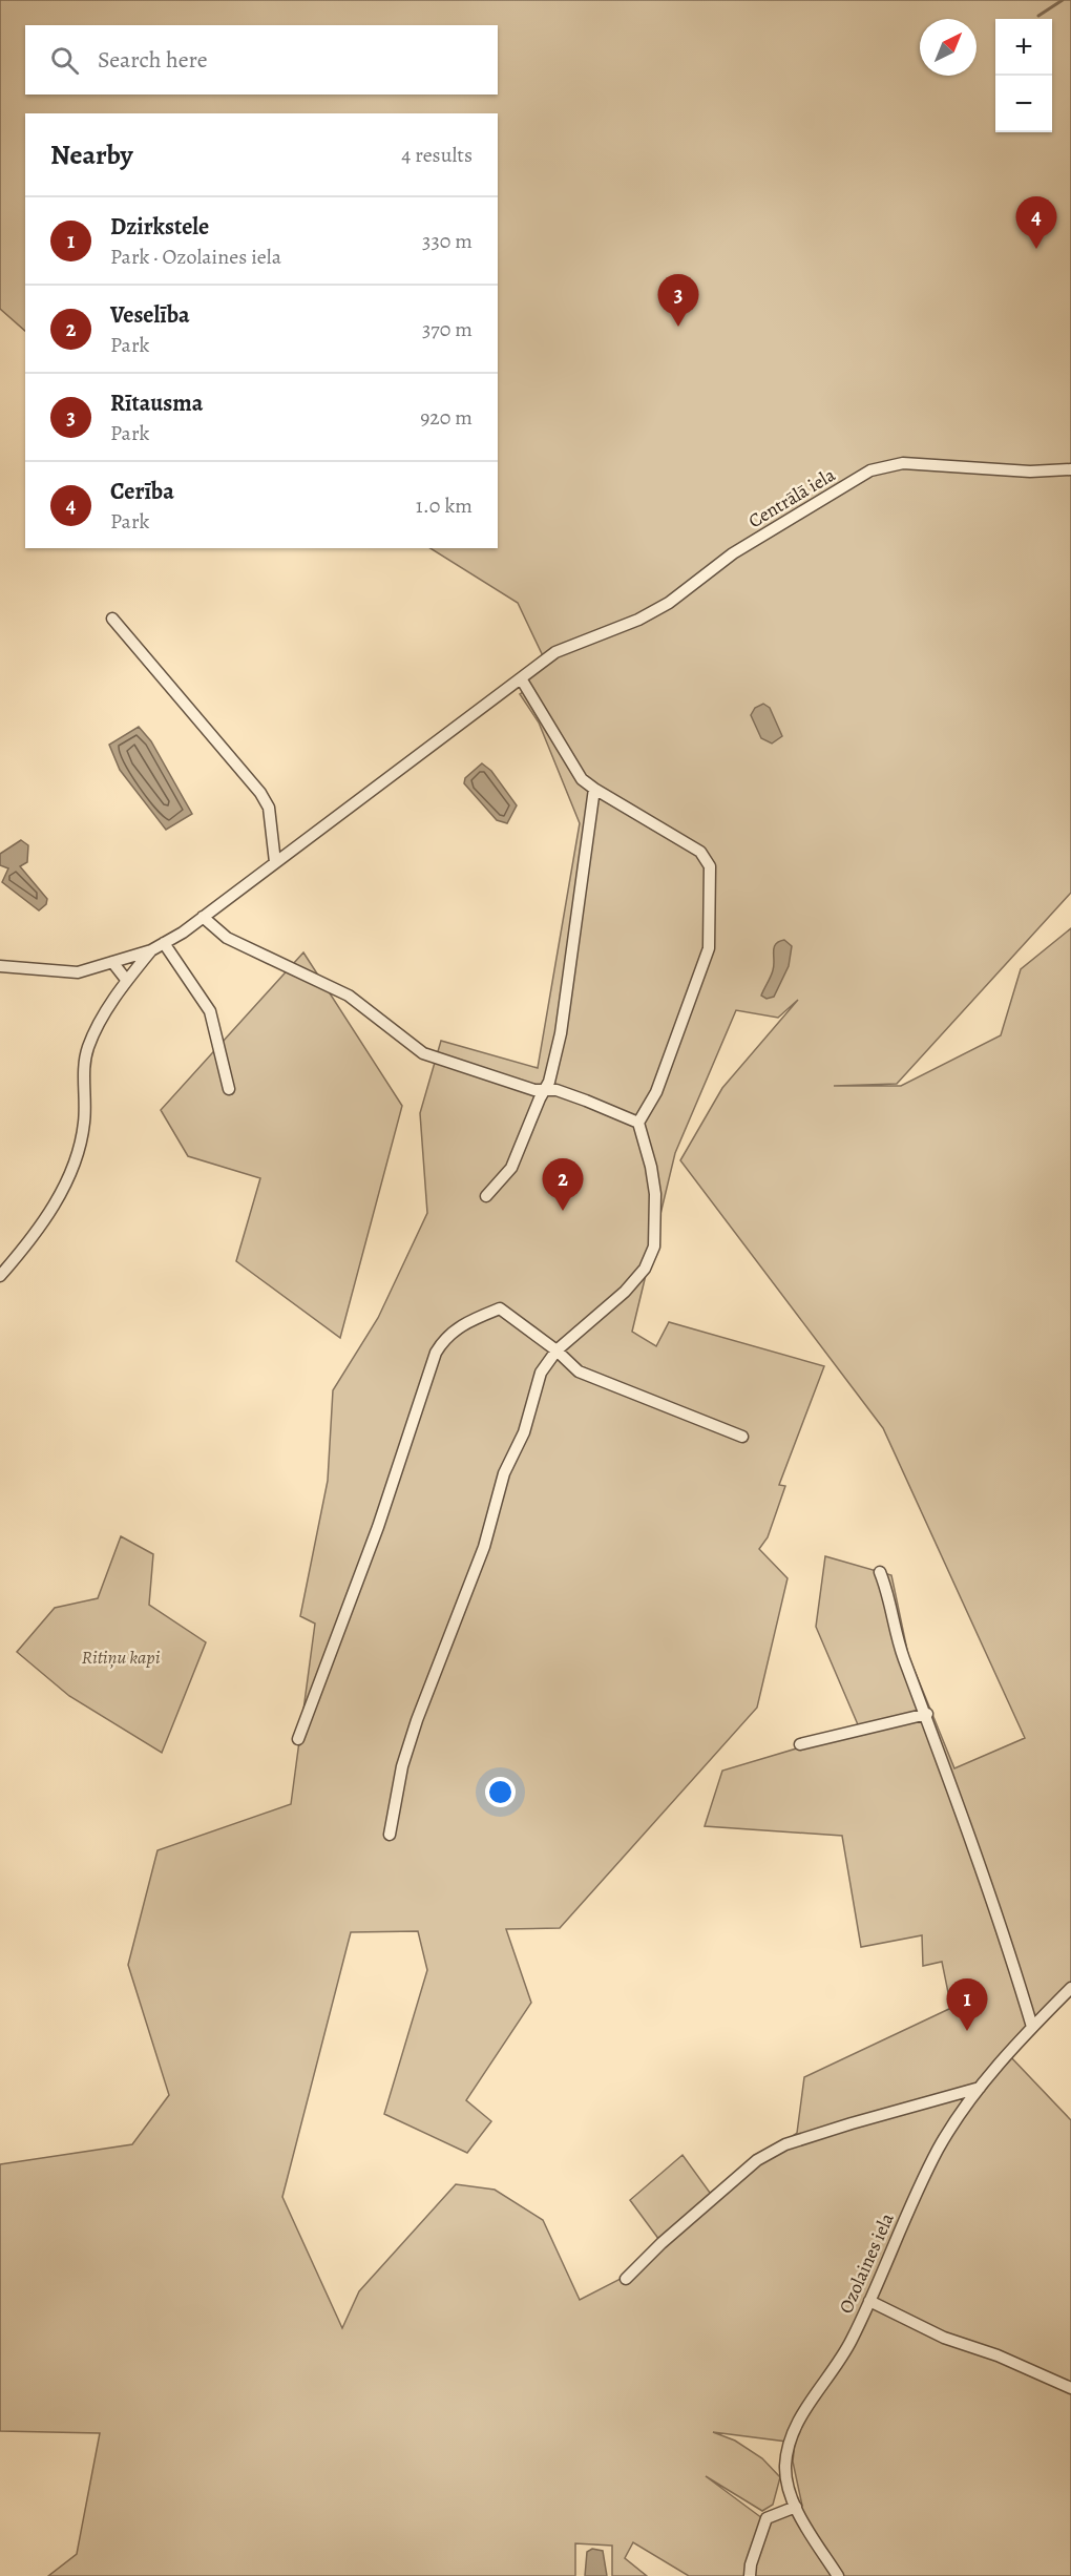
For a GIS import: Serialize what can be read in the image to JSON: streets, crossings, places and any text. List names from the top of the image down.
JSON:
{
  "streets": {
    "street": ["Centrālā iela", "Ozolaines iela"]
  },
  "parks": ["Ritiņu kapi"],
  "north": "top right",
  "page": {
    "map_buttons": ["+", "−"],
    "search": "Search here",
    "heading": ["Nearby", "4 results"],
    "list": [
      {
        "mark": "1",
        "name": "Dzirkstele",
        "note": "Park · Ozolaines iela",
        "value": "330 m"
      },
      {
        "mark": "2",
        "name": "Veselība",
        "note": "Park",
        "value": "370 m"
      },
      {
        "mark": "3",
        "name": "Rītausma",
        "note": "Park",
        "value": "920 m"
      },
      {
        "mark": "4",
        "name": "Cerība",
        "note": "Park",
        "value": "1.0 km"
      }
    ],
    "pins": [
      "4",
      "3",
      "2",
      "1"
    ]
  }
}
